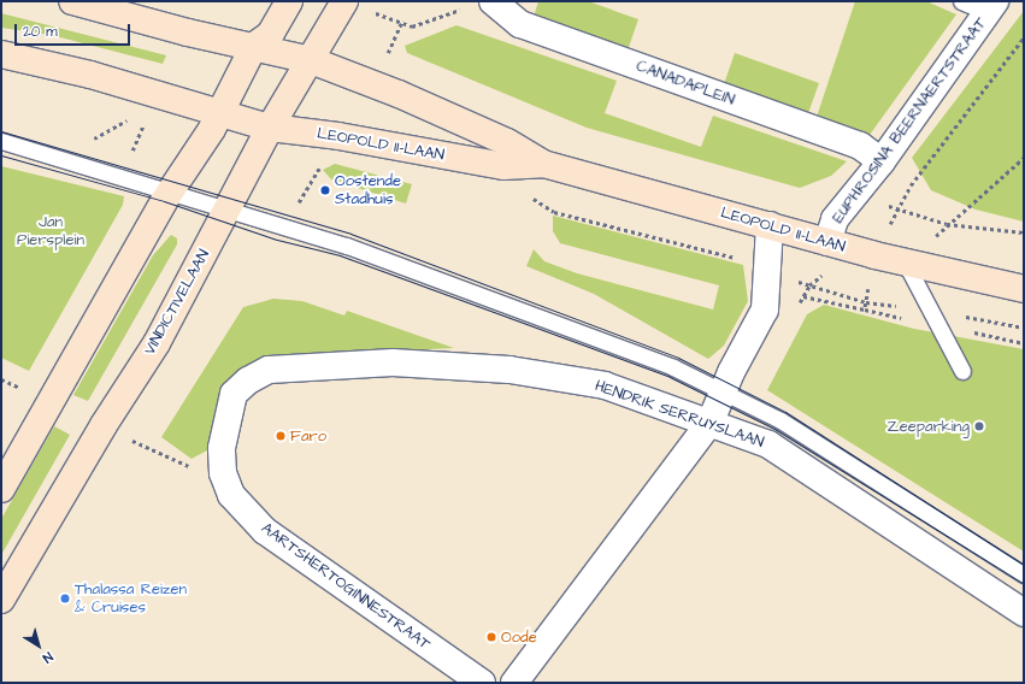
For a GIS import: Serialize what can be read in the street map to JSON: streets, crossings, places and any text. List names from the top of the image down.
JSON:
{
  "streets": {
    "street": [
      "CANADAPLEIN",
      "EUPHROSINA BEERNAERTSTRAAT",
      "LEOPOLD II-LAAN",
      "VINDICTIVELAAN",
      "HENDRIK SERRUYSLAAN",
      "AARTSHERTOGINNESTRAAT"
    ]
  },
  "crossings": [
    ["CANADAPLEIN", "EUPHROSINA BEERNAERTSTRAAT"],
    ["EUPHROSINA BEERNAERTSTRAAT", "LEOPOLD II-LAAN"],
    ["LEOPOLD II-LAAN", "VINDICTIVELAAN"],
    ["HENDRIK SERRUYSLAAN", "AARTSHERTOGINNESTRAAT"]
  ],
  "parks": ["Jan Piersplein"],
  "places": [
    "Oostende Stadhuis",
    "Zeeparking",
    "Faro",
    "Thalassa Reizen & Cruises",
    "Oode"
  ],
  "scale_bar": "20 m",
  "north": "bottom right"
}
